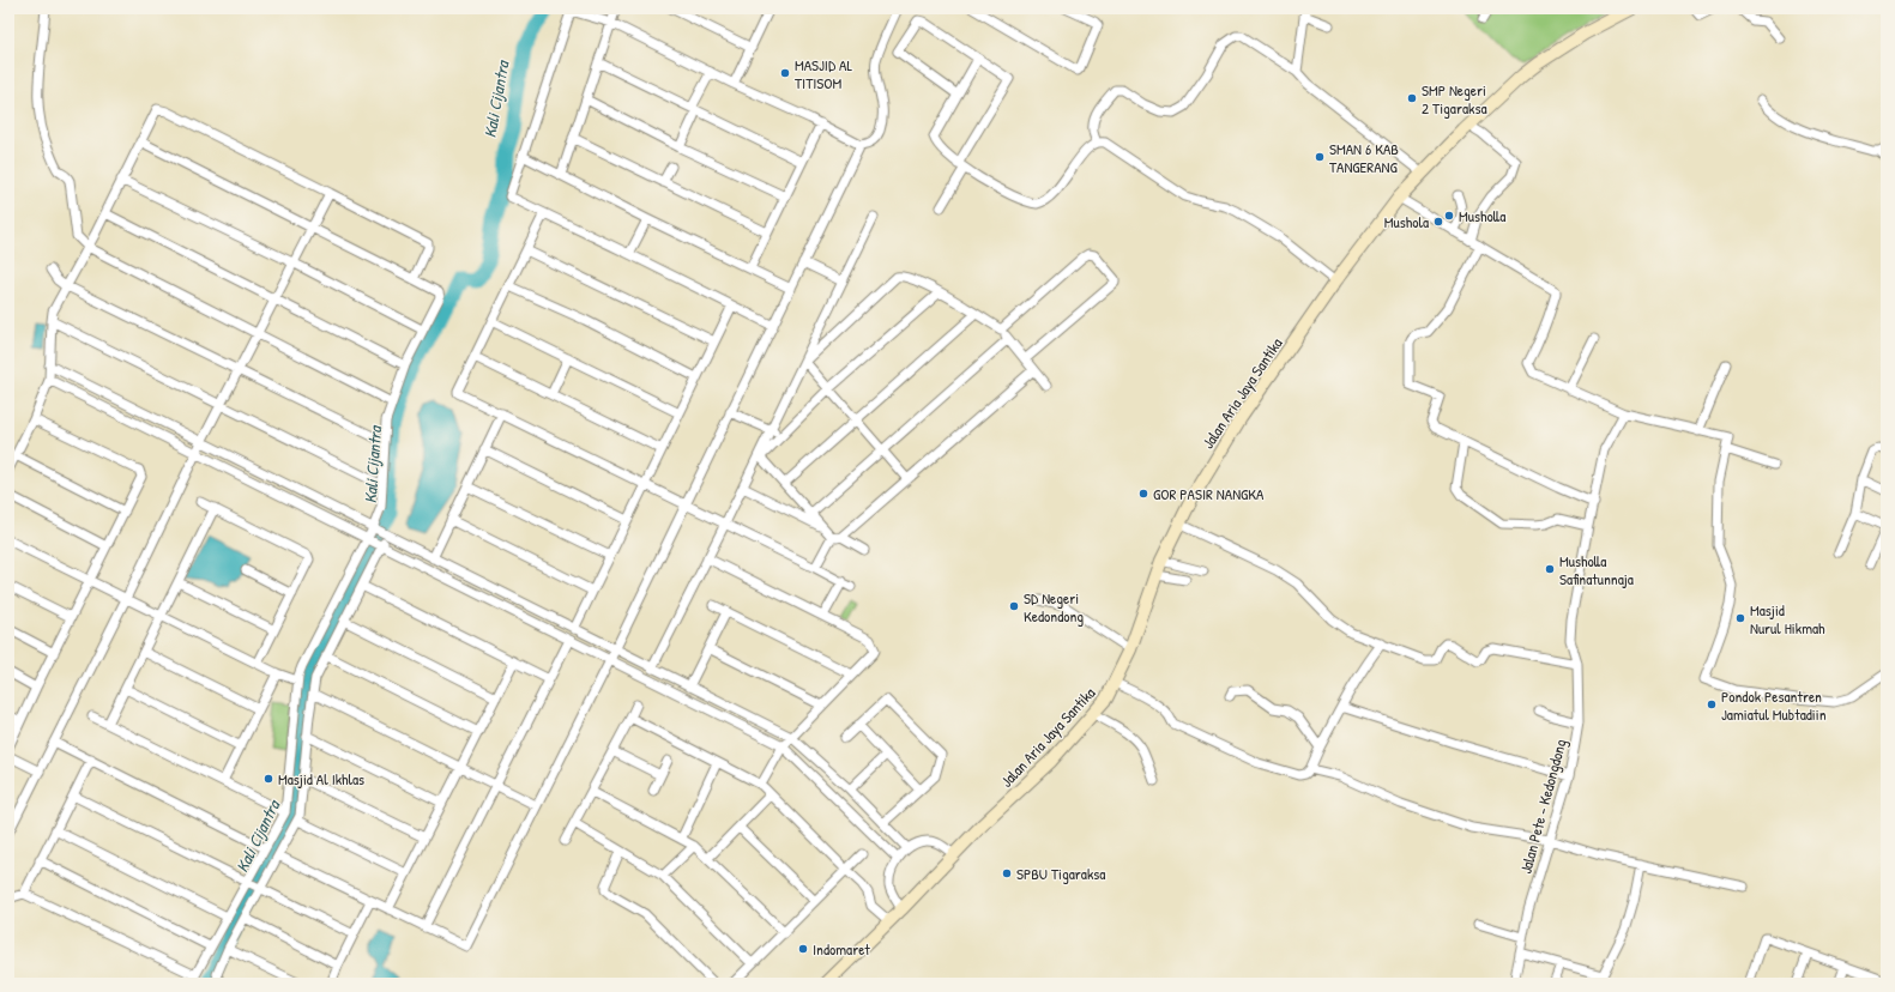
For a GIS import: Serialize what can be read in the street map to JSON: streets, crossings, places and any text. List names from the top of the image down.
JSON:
{
  "streets": {
    "street": ["Jalan Aria Jaya Santika", "Jalan Pete - Kedongdong"]
  },
  "water": ["Kali Cijantra"],
  "places": [
    "MASJID AL TITISOM",
    "SMP Negeri 2 Tigaraksa",
    "SMAN 6 KAB TANGERANG",
    "Musholla",
    "Mushola",
    "GOR PASIR NANGKA",
    "Musholla Safinatunnaja",
    "SD Negeri Kedondong",
    "Masjid Nurul Hikmah",
    "Pondok Pesantren Jamiatul Mubtadiin",
    "Masjid Al Ikhlas",
    "SPBU Tigaraksa",
    "Indomaret"
  ]
}
